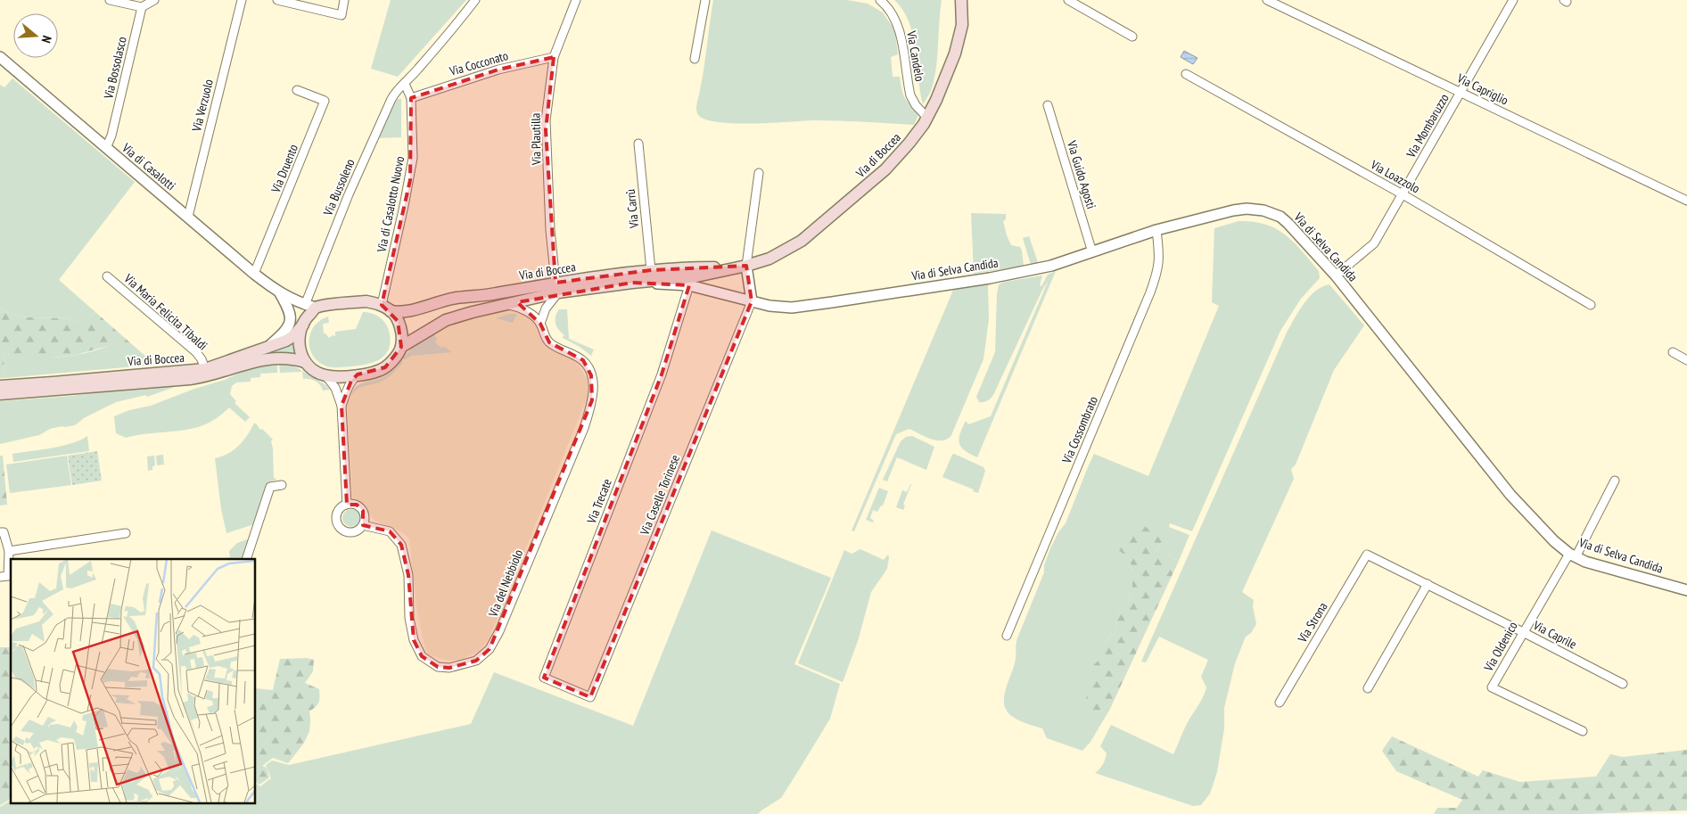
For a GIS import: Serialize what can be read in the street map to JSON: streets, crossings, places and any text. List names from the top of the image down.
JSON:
{
  "streets": {
    "main road": ["Via di Boccea"],
    "street": [
      "Via Candelo",
      "Via Cocconato",
      "Via Bossolasco",
      "Via Capriglio",
      "Via Verzuolo",
      "Via Mombaruzzo",
      "Via Plautilla",
      "Via di Casalotti",
      "Via Druento",
      "Via Guido Agosti",
      "Via Loazzolo",
      "Via Bussoleno",
      "Via di Casalotto Nuovo",
      "Via Carrù",
      "Via di Selva Candida",
      "Via Maria Felicita Tibaldi",
      "Via Cossombrato",
      "Via Caselle Torinese",
      "Via Trecate",
      "Via del Nebbiolo",
      "Via Strona",
      "Via Caprile",
      "Via Oldenico"
    ]
  },
  "crossings": [
    ["Via Candelo", "Via di Boccea"],
    ["Via Cocconato", "Via Plautilla"],
    ["Via Cocconato", "Via di Casalotto Nuovo"],
    ["Via Bossolasco", "Via di Casalotti"],
    ["Via Capriglio", "Via Mombaruzzo"],
    ["Via Verzuolo", "Via di Casalotti"],
    ["Via Mombaruzzo", "Via Loazzolo"],
    ["Via Mombaruzzo", "Via di Selva Candida"],
    ["Via Plautilla", "Via di Boccea"],
    ["Via di Boccea", "Via di Casalotti"],
    ["Via di Boccea", "Via Bussoleno"],
    ["Via di Boccea", "Via di Casalotto Nuovo"],
    ["Via di Boccea", "Via Carrù"],
    ["Via di Boccea", "Via di Selva Candida"],
    ["Via di Boccea", "Via Maria Felicita Tibaldi"],
    ["Via di Boccea", "Via del Nebbiolo"],
    ["Via di Casalotti", "Via Druento"],
    ["Via di Casalotti", "Via Bussoleno"],
    ["Via di Casalotti", "Via di Casalotto Nuovo"],
    ["Via Guido Agosti", "Via di Selva Candida"],
    ["Via Bussoleno", "Via di Casalotto Nuovo"],
    ["Via di Selva Candida", "Via Cossombrato"],
    ["Via di Selva Candida", "Via Caselle Torinese"],
    ["Via di Selva Candida", "Via Trecate"],
    ["Via di Selva Candida", "Via Oldenico"],
    ["Via Caselle Torinese", "Via Trecate"],
    ["Via Strona", "Via Caprile"],
    ["Via Caprile", "Via Oldenico"]
  ],
  "north": "right"
}
